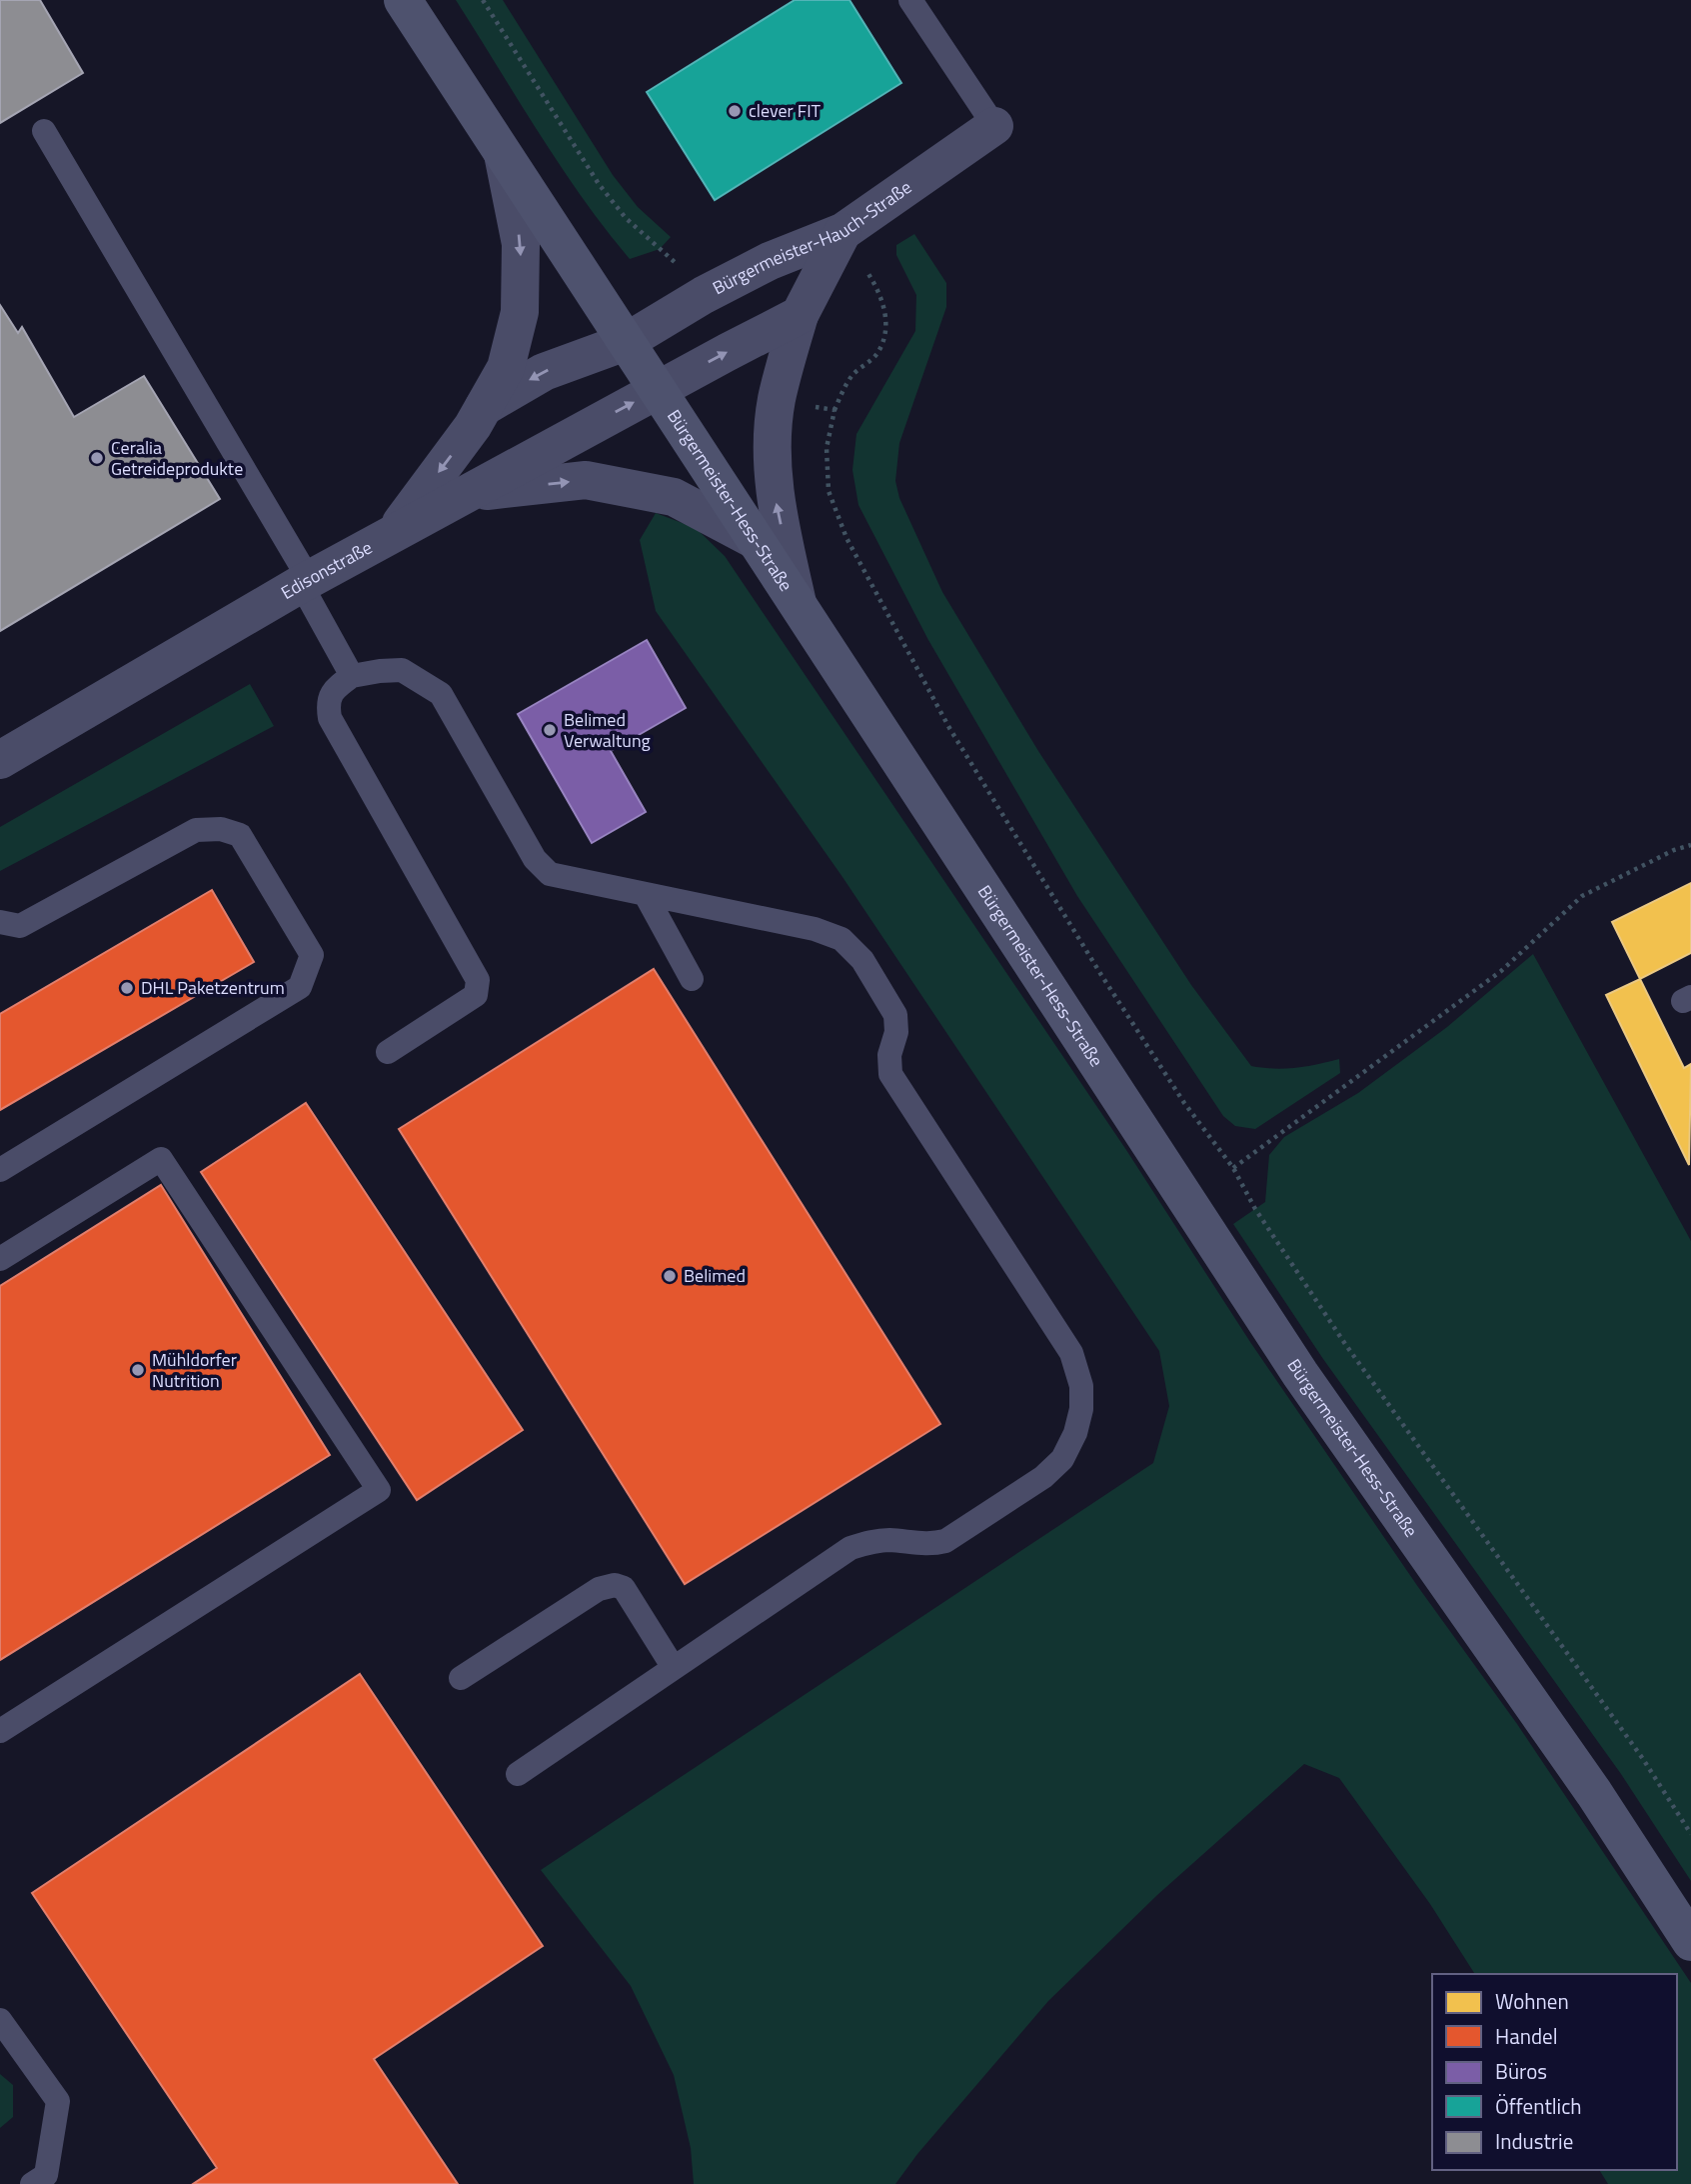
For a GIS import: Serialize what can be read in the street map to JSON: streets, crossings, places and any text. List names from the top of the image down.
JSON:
{
  "streets": {
    "main road": ["Bürgermeister-Hess-Straße"],
    "street": ["Bürgermeister-Hauch-Straße", "Edisonstraße"]
  },
  "crossings": [
    ["Bürgermeister-Hauch-Straße", "Bürgermeister-Hess-Straße"],
    ["Bürgermeister-Hess-Straße", "Edisonstraße"]
  ],
  "one_way": ["Edisonstraße"],
  "places": [
    "clever FIT",
    "Ceralia Getreideprodukte",
    "Belimed Verwaltung",
    "DHL Paketzentrum",
    "Belimed",
    "Mühldorfer Nutrition"
  ],
  "legend": [
    "Wohnen",
    "Handel",
    "Büros",
    "Öffentlich",
    "Industrie"
  ]
}
